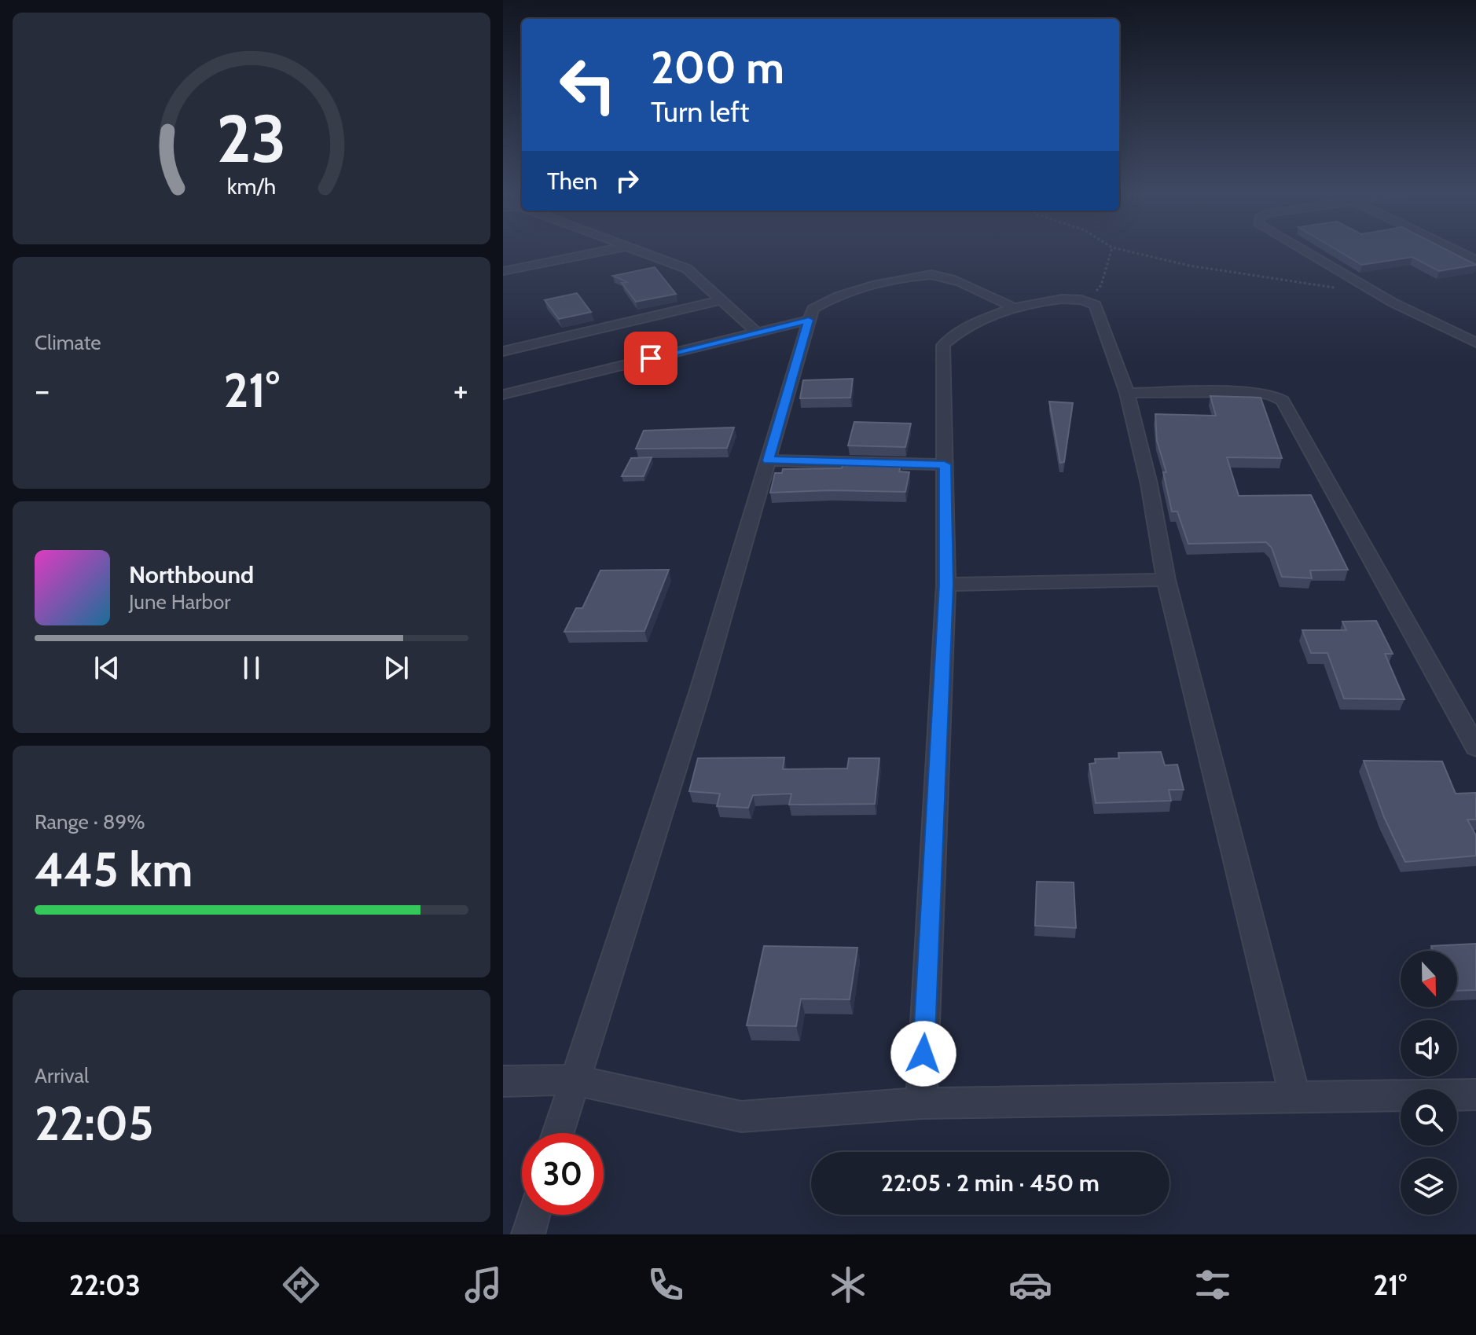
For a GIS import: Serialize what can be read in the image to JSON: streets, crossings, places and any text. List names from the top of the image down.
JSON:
{
  "north": "bottom",
  "page": {
    "turn": ["200 m", "Turn left"],
    "then": "Then",
    "tile": [
      "Climate",
      ["Range · 89%", "445 km"],
      ["Arrival", "22:05"]
    ],
    "heat": ["−", "21°", "+"],
    "song": ["Northbound", "June Harbor"],
    "limit": "30",
    "trip": "22:05 · 2 min · 450 m",
    "tabs": ["22:03", "21°"],
    "gauge": ["23", "km/h"]
  }
}
